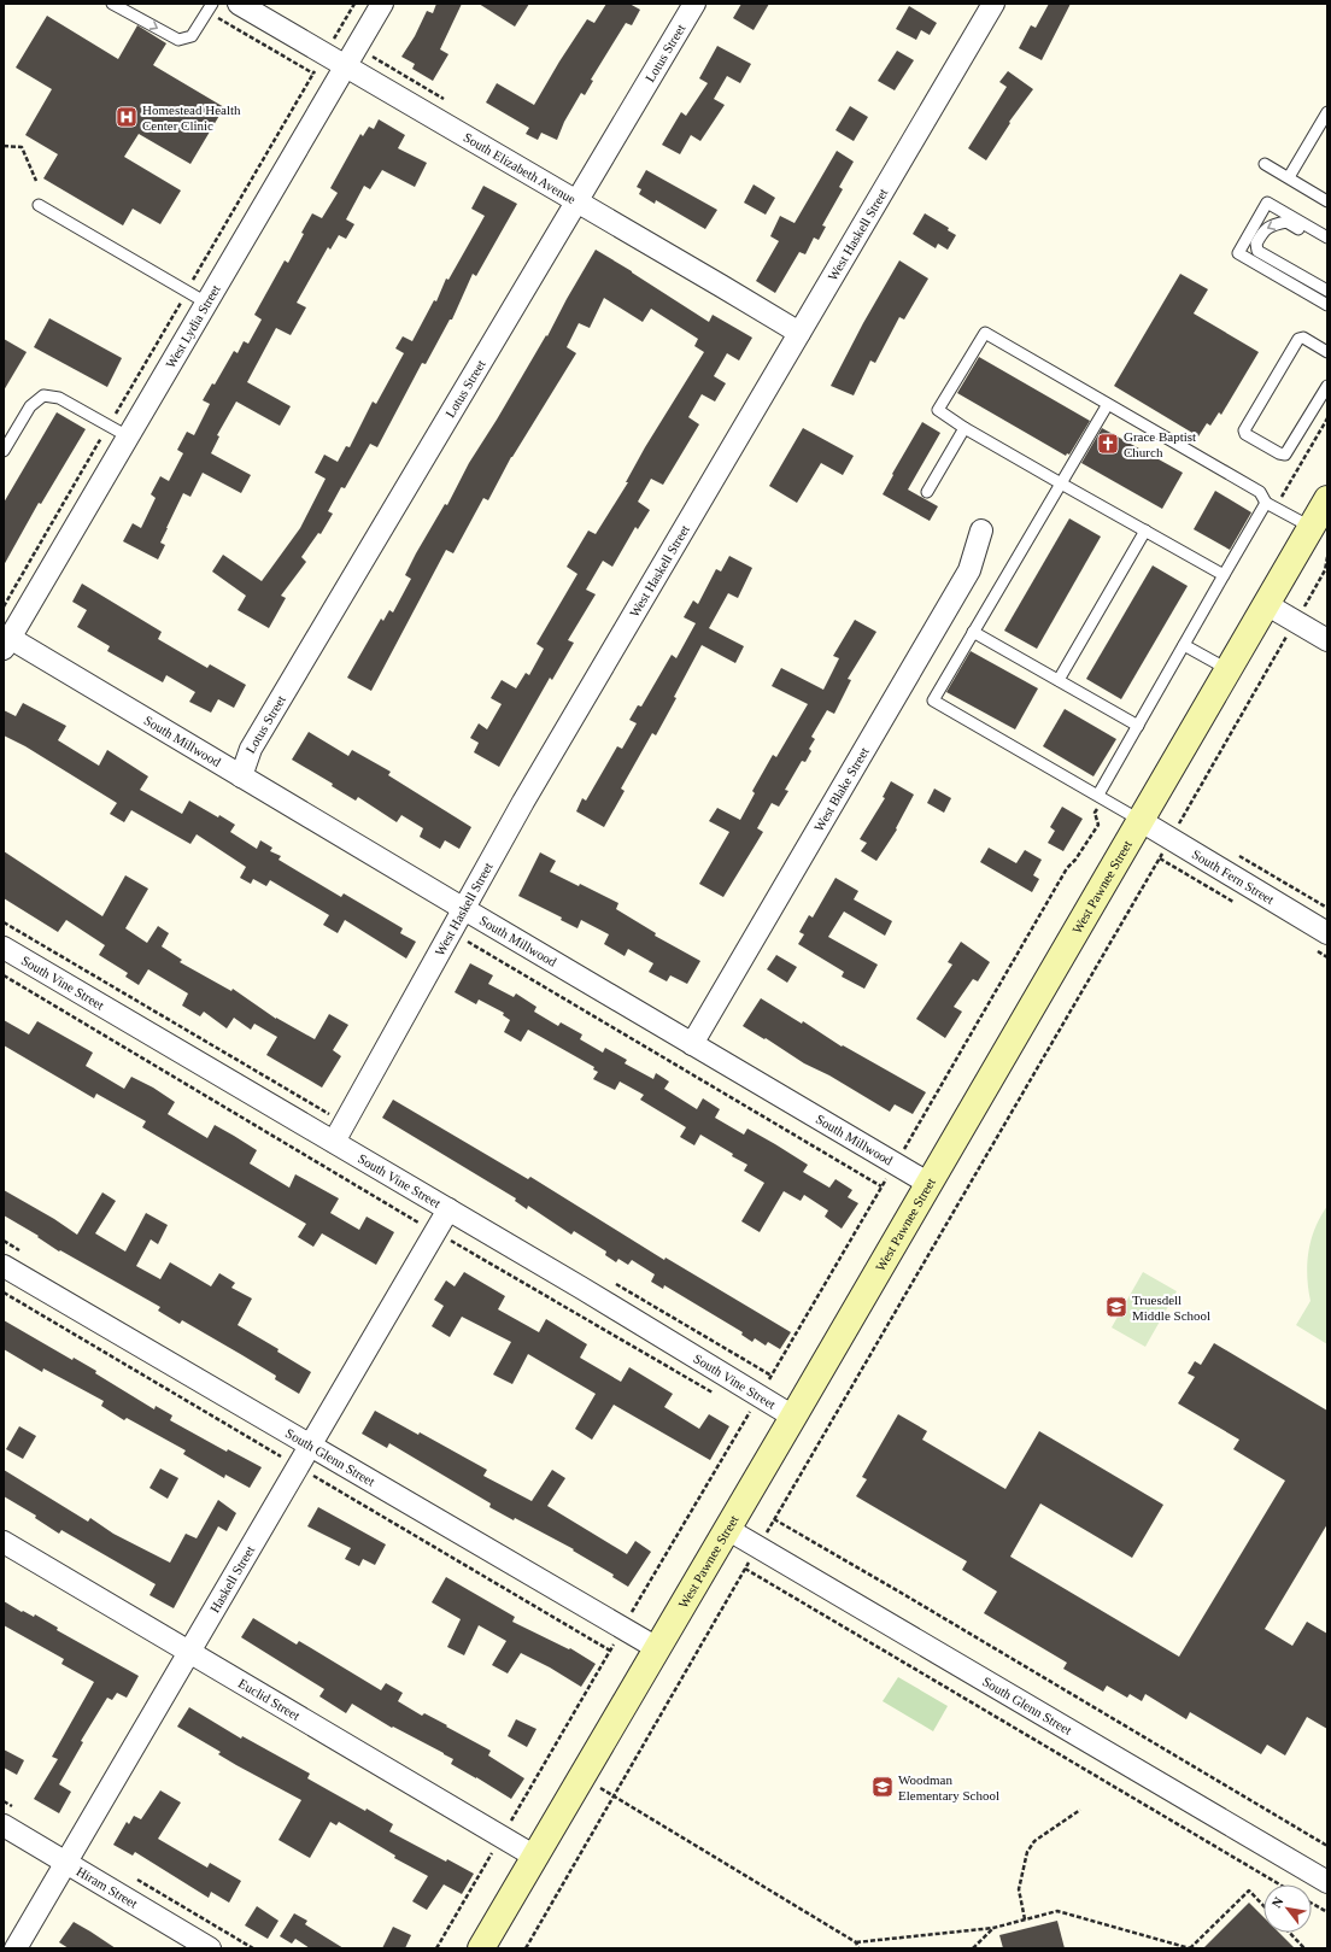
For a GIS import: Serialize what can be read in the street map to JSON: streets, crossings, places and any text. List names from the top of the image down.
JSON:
{
  "streets": {
    "main road": ["West Pawnee Street"],
    "street": [
      "Lotus Street",
      "South Elizabeth Avenue",
      "West Haskell Street",
      "West Lydia Street",
      "South Millwood",
      "West Blake Street",
      "South Fern Street",
      "South Vine Street",
      "South Glenn Street",
      "Haskell Street",
      "Euclid Street",
      "Hiram Street"
    ]
  },
  "crossings": [
    ["Lotus Street", "South Elizabeth Avenue"],
    ["Lotus Street", "South Millwood"],
    ["South Elizabeth Avenue", "West Haskell Street"],
    ["South Elizabeth Avenue", "West Lydia Street"],
    ["West Haskell Street", "South Millwood"],
    ["West Haskell Street", "South Vine Street"],
    ["West Lydia Street", "South Millwood"],
    ["South Millwood", "West Blake Street"],
    ["South Millwood", "West Pawnee Street"],
    ["South Fern Street", "West Pawnee Street"],
    ["West Pawnee Street", "South Vine Street"],
    ["West Pawnee Street", "South Glenn Street"],
    ["West Pawnee Street", "Euclid Street"],
    ["South Vine Street", "Haskell Street"],
    ["South Glenn Street", "Haskell Street"],
    ["Haskell Street", "Euclid Street"],
    ["Haskell Street", "Hiram Street"]
  ],
  "places": {
    "hospital": ["Homestead Health Center Clinic"],
    "church": ["Grace Baptist Church"],
    "school or university": ["Truesdell Middle School", "Woodman Elementary School"]
  },
  "north": "top left"
}
